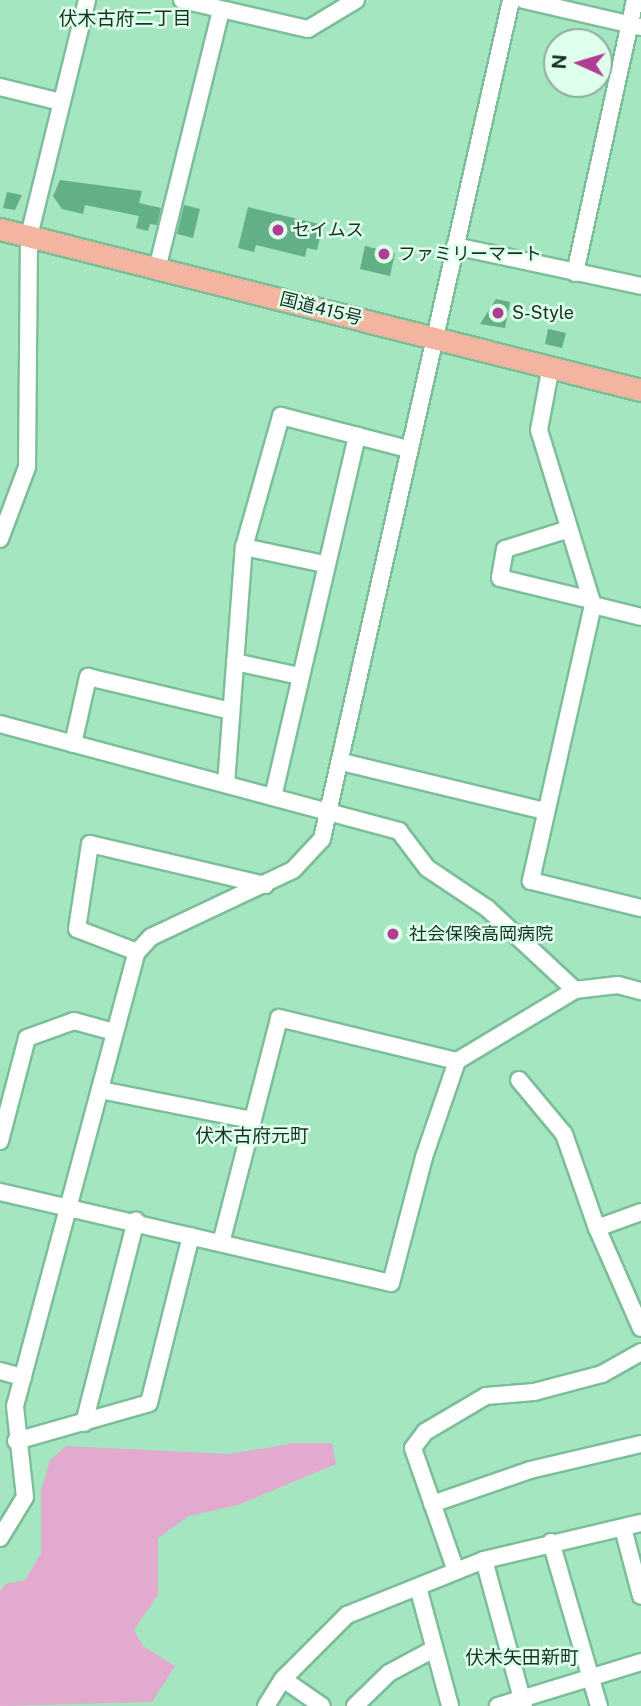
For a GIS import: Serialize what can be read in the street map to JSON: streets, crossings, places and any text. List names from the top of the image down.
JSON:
{
  "streets": {
    "highway": ["国道415号"]
  },
  "districts": ["伏木古府二丁目", "伏木古府元町", "伏木矢田新町"],
  "places": [
    "セイムス",
    "ファミリーマート",
    "S-Style",
    "社会保険高岡病院"
  ],
  "north": "left"
}
